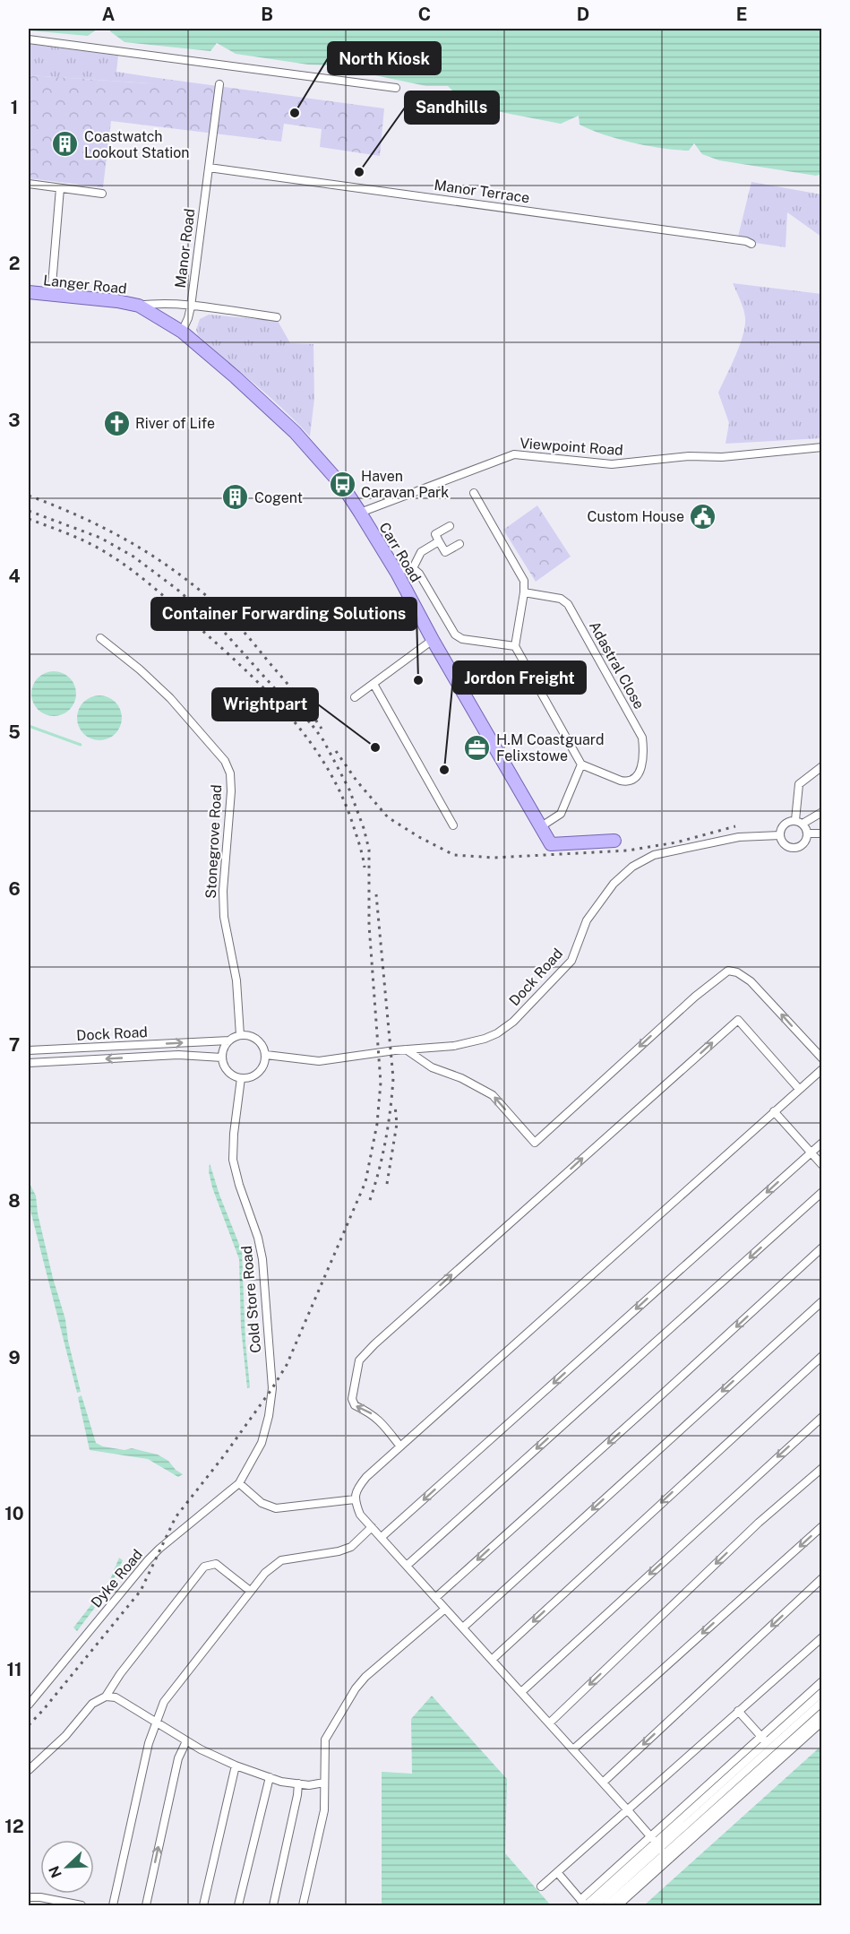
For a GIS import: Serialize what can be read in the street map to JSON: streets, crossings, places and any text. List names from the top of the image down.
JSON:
{
  "streets": {
    "main road": ["Langer Road", "Carr Road"],
    "street": [
      "Manor Terrace",
      "Manor Road",
      "Viewpoint Road",
      "Adastral Close",
      "Stonegrove Road",
      "Dock Road",
      "Cold Store Road",
      "Dyke Road"
    ]
  },
  "crossings": [
    ["Manor Terrace", "Manor Road"],
    ["Manor Road", "Carr Road"],
    ["Langer Road", "Carr Road"],
    ["Viewpoint Road", "Carr Road"],
    ["Stonegrove Road", "Dock Road"],
    ["Stonegrove Road", "Cold Store Road"],
    ["Dock Road", "Cold Store Road"],
    ["Cold Store Road", "Dyke Road"]
  ],
  "places": {
    "other": [
      "North Kiosk",
      "Sandhills",
      "Container Forwarding Solutions",
      "Wrightpart",
      "Jordon Freight"
    ],
    "building": ["Coastwatch Lookout Station", "Cogent"],
    "church": ["River of Life"],
    "bus stop": ["Haven Caravan Park"],
    "public building": ["Custom House"],
    "office": ["H.M Coastguard Felixstowe"]
  },
  "north": "bottom left",
  "grid": {
    "columns": [
      "A",
      "B",
      "C",
      "D",
      "E"
    ],
    "rows": [
      "1",
      "2",
      "3",
      "4",
      "5",
      "6",
      "7",
      "8",
      "9",
      "10",
      "11",
      "12"
    ]
  }
}
